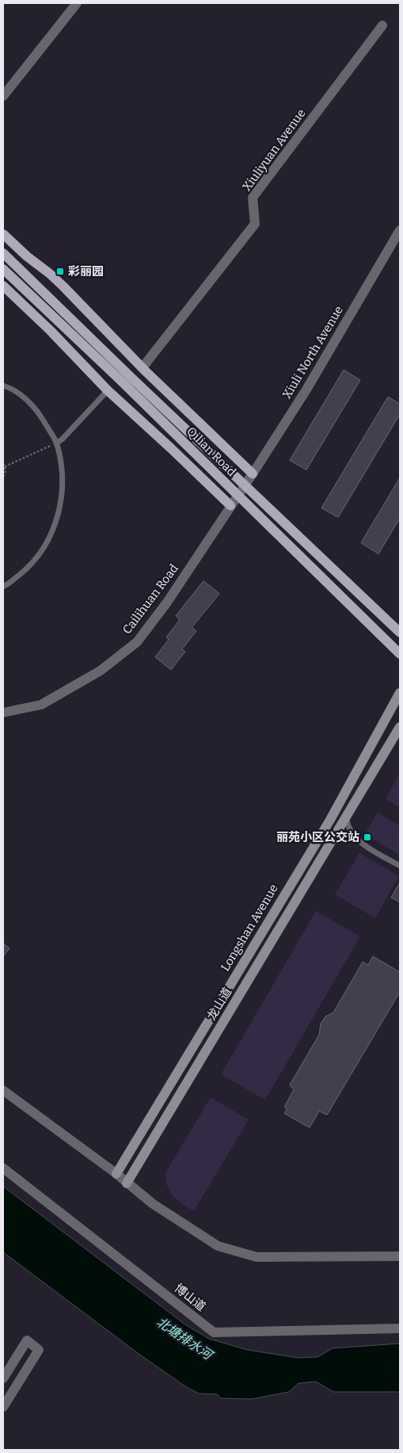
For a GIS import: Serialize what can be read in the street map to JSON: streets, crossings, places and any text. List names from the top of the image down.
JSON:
{
  "streets": {
    "main road": ["Qilian Road", "Longshan Avenue", "龙山道"],
    "street": [
      "Xiuliyuan Avenue",
      "Xiuli North Avenue",
      "Cailihuan Road",
      "博山道"
    ]
  },
  "crossings": [
    ["Xiuli North Avenue", "Qilian Road"],
    ["Xiuli North Avenue", "Cailihuan Road"],
    ["Qilian Road", "Cailihuan Road"]
  ],
  "water": ["北塘排水河"],
  "places": {
    "transit": ["彩丽园", "丽苑小区公交站"]
  }
}
